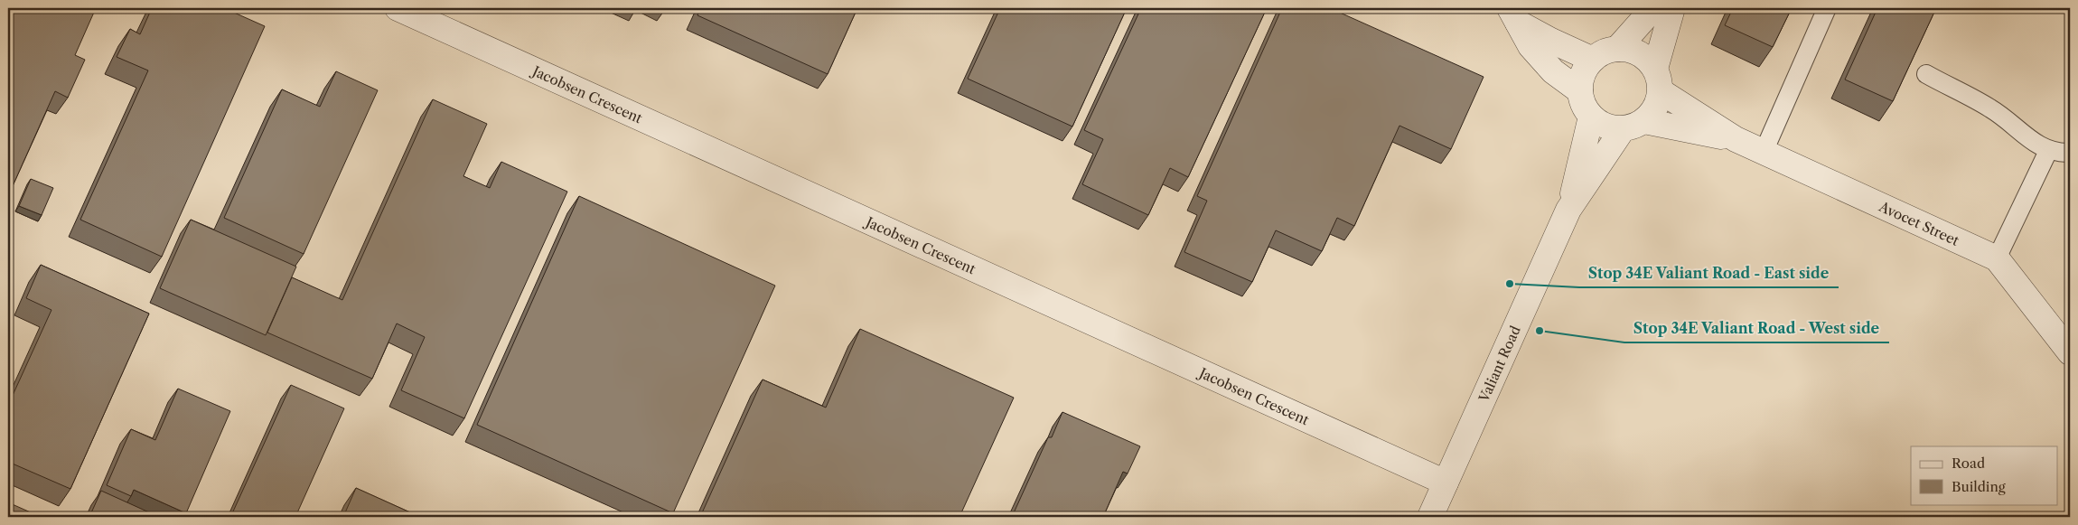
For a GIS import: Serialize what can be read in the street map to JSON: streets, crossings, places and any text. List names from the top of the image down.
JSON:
{
  "streets": {
    "street": ["Jacobsen Crescent", "Avocet Street", "Valiant Road"]
  },
  "crossings": [
    ["Jacobsen Crescent", "Valiant Road"],
    ["Avocet Street", "Valiant Road"]
  ],
  "places": ["Stop 34E Valiant Road - East side", "Stop 34E Valiant Road - West side"],
  "legend": ["Road", "Building"]
}
